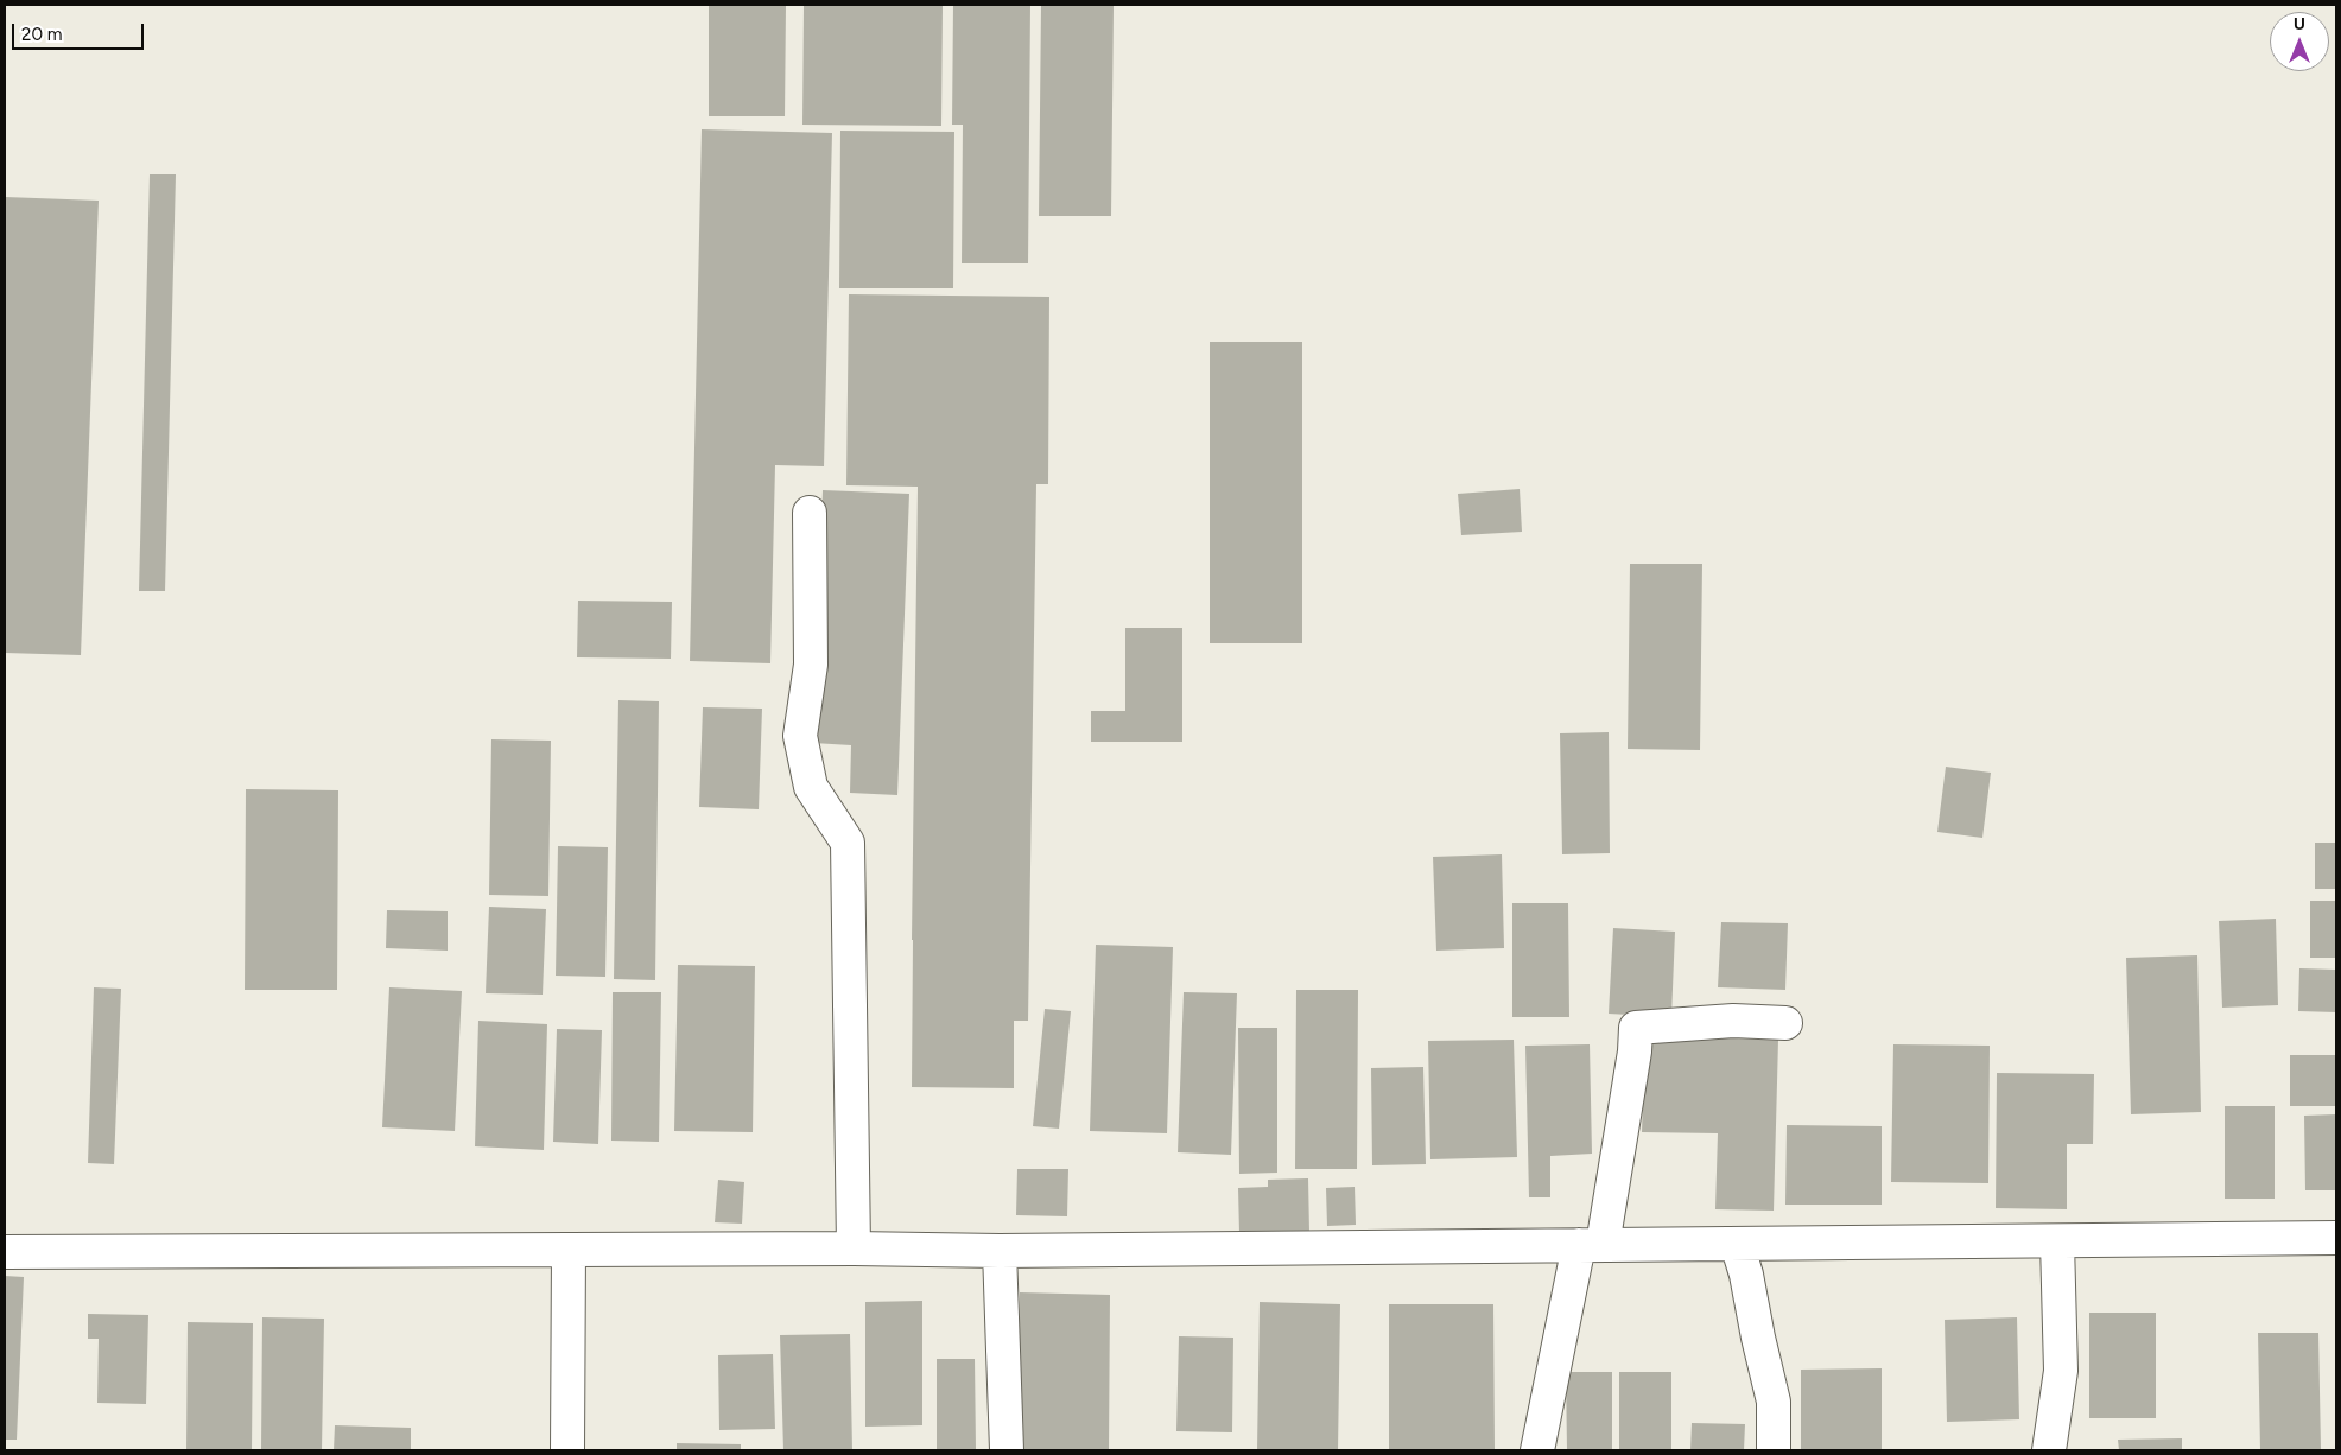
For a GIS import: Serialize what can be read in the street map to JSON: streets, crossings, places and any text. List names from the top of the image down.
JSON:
{
  "scale_bar": "20 m",
  "north": "top"
}
